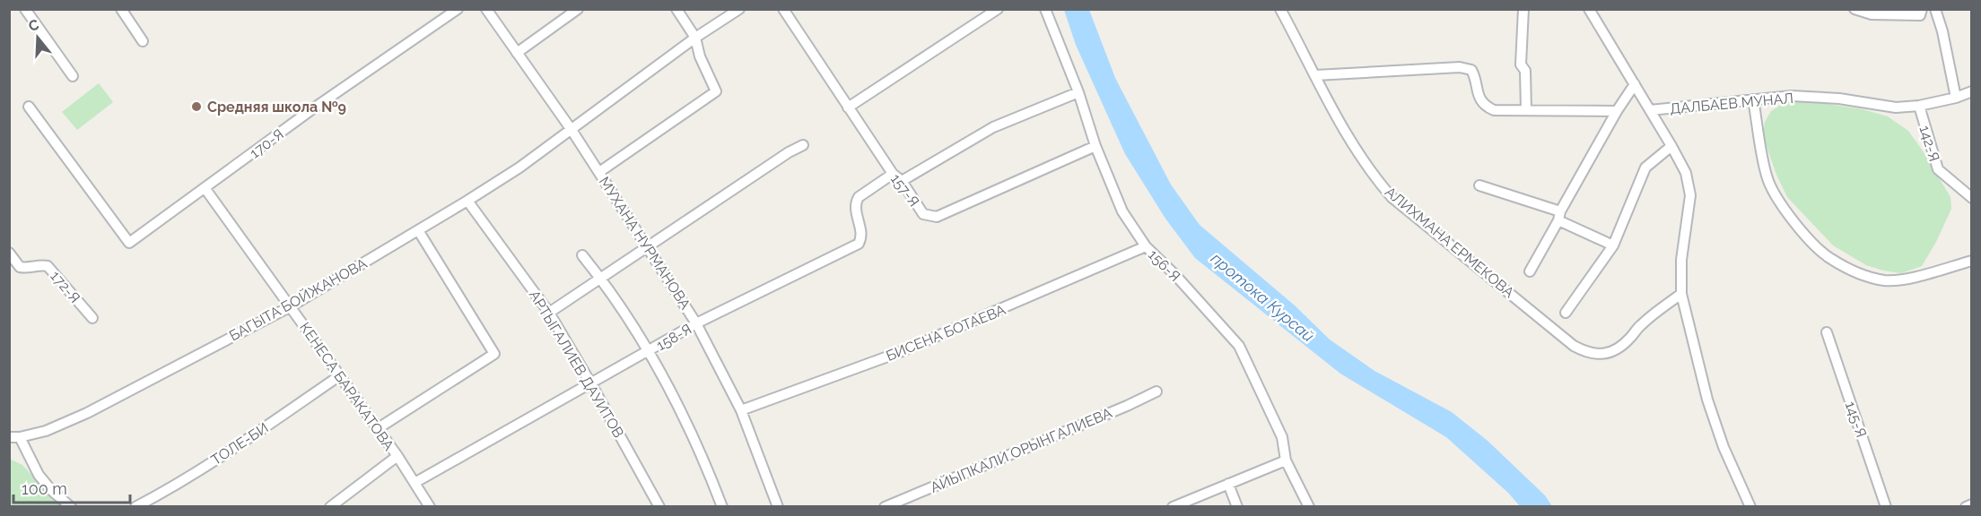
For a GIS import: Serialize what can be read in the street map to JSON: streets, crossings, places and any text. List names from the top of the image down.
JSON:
{
  "streets": {
    "street": [
      "ДАЛБАЕВ МУНАЛ",
      "170-Я",
      "142-Я",
      "157-Я",
      "АЛИХМАНА ЕРМЕКОВА",
      "МУХАНА НУРМАНОВА",
      "156-Я",
      "172-Я",
      "БАГЫТА БОЙЖАНОВА",
      "БИСЕНА БОТАЕВА",
      "158-Я",
      "АРТЫГАЛИЕВ ДАУИТОВ",
      "КЕНЕСА БАРАКАТОВА",
      "145-Я",
      "ТОЛЕ-БИ",
      "АЙЫПКАЛИ ОРЫНГАЛИЕВА"
    ]
  },
  "crossings": [
    ["ДАЛБАЕВ МУНАЛ", "142-Я"],
    ["170-Я", "КЕНЕСА БАРАКАТОВА"],
    ["157-Я", "156-Я"],
    ["157-Я", "158-Я"],
    ["МУХАНА НУРМАНОВА", "БАГЫТА БОЙЖАНОВА"],
    ["МУХАНА НУРМАНОВА", "БИСЕНА БОТАЕВА"],
    ["МУХАНА НУРМАНОВА", "158-Я"],
    ["156-Я", "БИСЕНА БОТАЕВА"],
    ["БАГЫТА БОЙЖАНОВА", "АРТЫГАЛИЕВ ДАУИТОВ"],
    ["БАГЫТА БОЙЖАНОВА", "КЕНЕСА БАРАКАТОВА"],
    ["158-Я", "АРТЫГАЛИЕВ ДАУИТОВ"],
    ["158-Я", "КЕНЕСА БАРАКАТОВА"],
    ["КЕНЕСА БАРАКАТОВА", "ТОЛЕ-БИ"]
  ],
  "water": ["протока Курсай"],
  "places": ["Средняя школа №9"],
  "scale_bar": "100 m",
  "north": "top"
}
